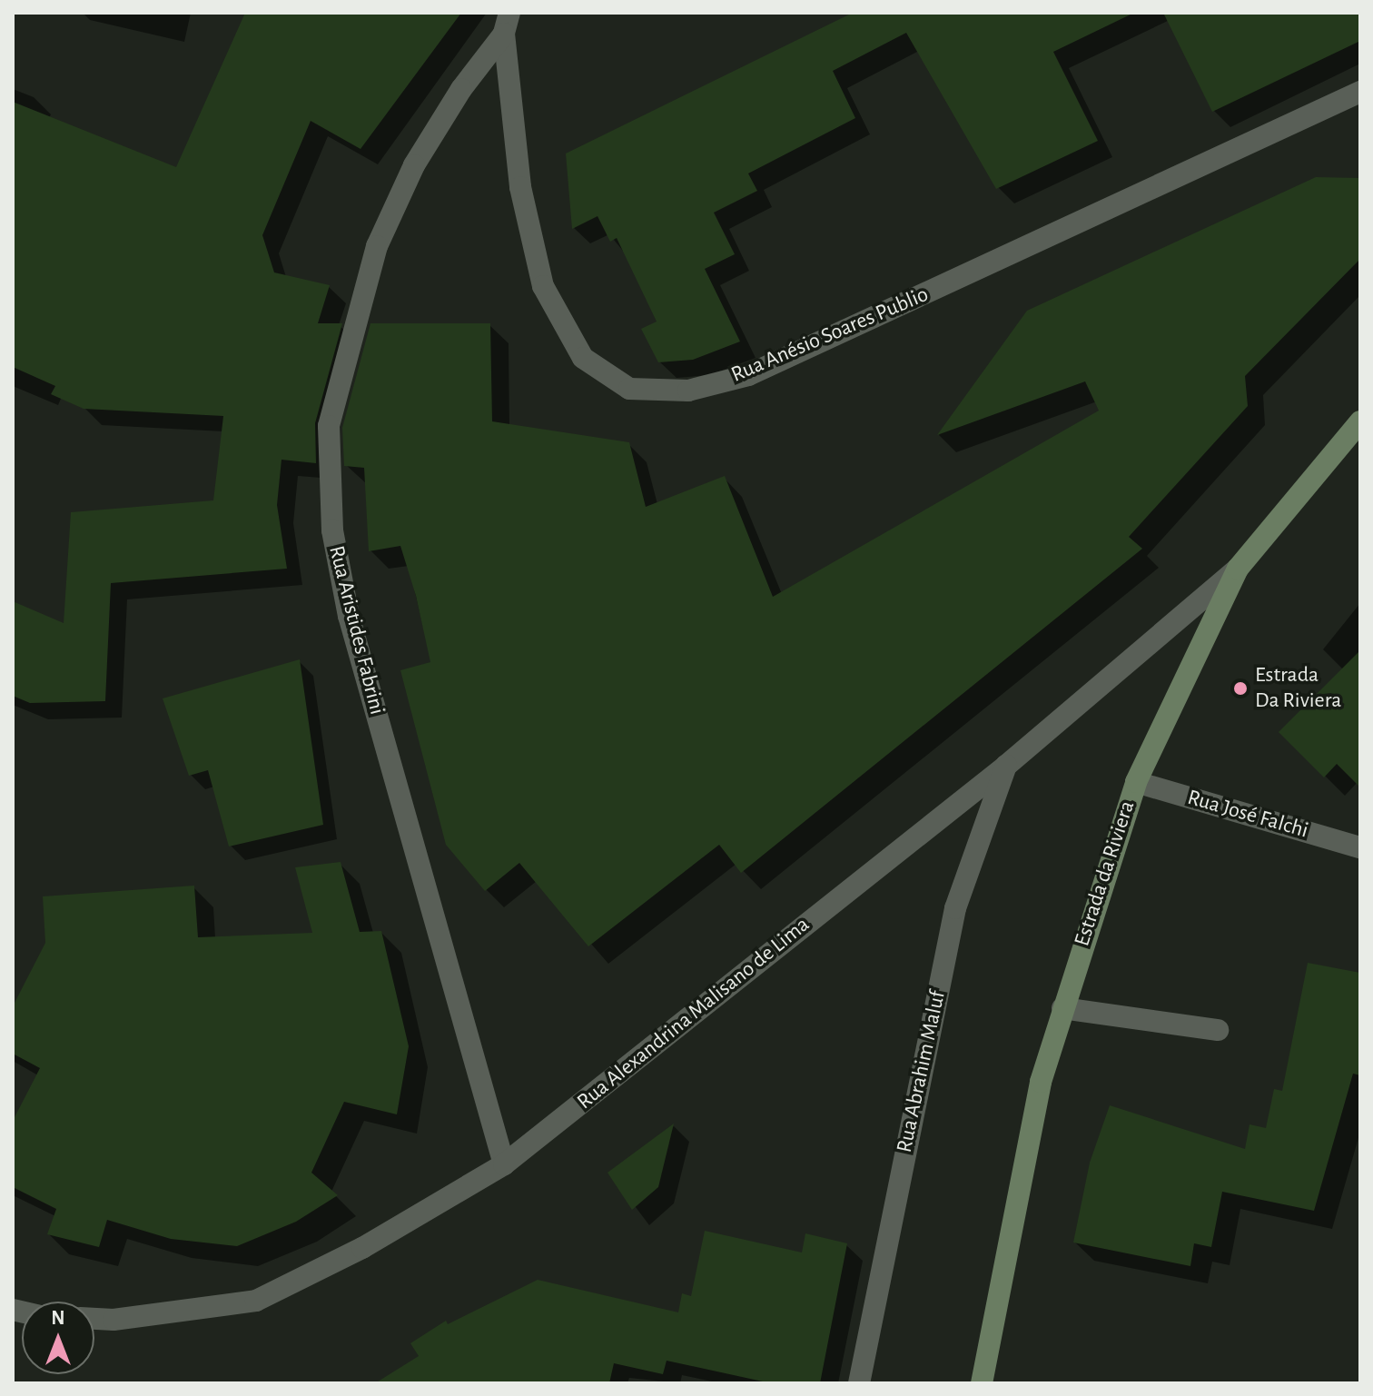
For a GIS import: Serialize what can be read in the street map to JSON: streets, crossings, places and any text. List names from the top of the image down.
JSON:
{
  "streets": {
    "street": [
      "Rua Anésio Soares Publio",
      "Rua Aristides Fabrini",
      "Rua José Falchi",
      "Estrada da Riviera",
      "Rua Alexandrina Malisano de Lima",
      "Rua Abrahim Maluf"
    ]
  },
  "crossings": [
    ["Rua Anésio Soares Publio", "Rua Aristides Fabrini"],
    ["Rua Aristides Fabrini", "Rua Alexandrina Malisano de Lima"],
    ["Rua José Falchi", "Estrada da Riviera"],
    ["Estrada da Riviera", "Rua Alexandrina Malisano de Lima"],
    ["Rua Alexandrina Malisano de Lima", "Rua Abrahim Maluf"]
  ],
  "places": ["Estrada Da Riviera"],
  "north": "top"
}
